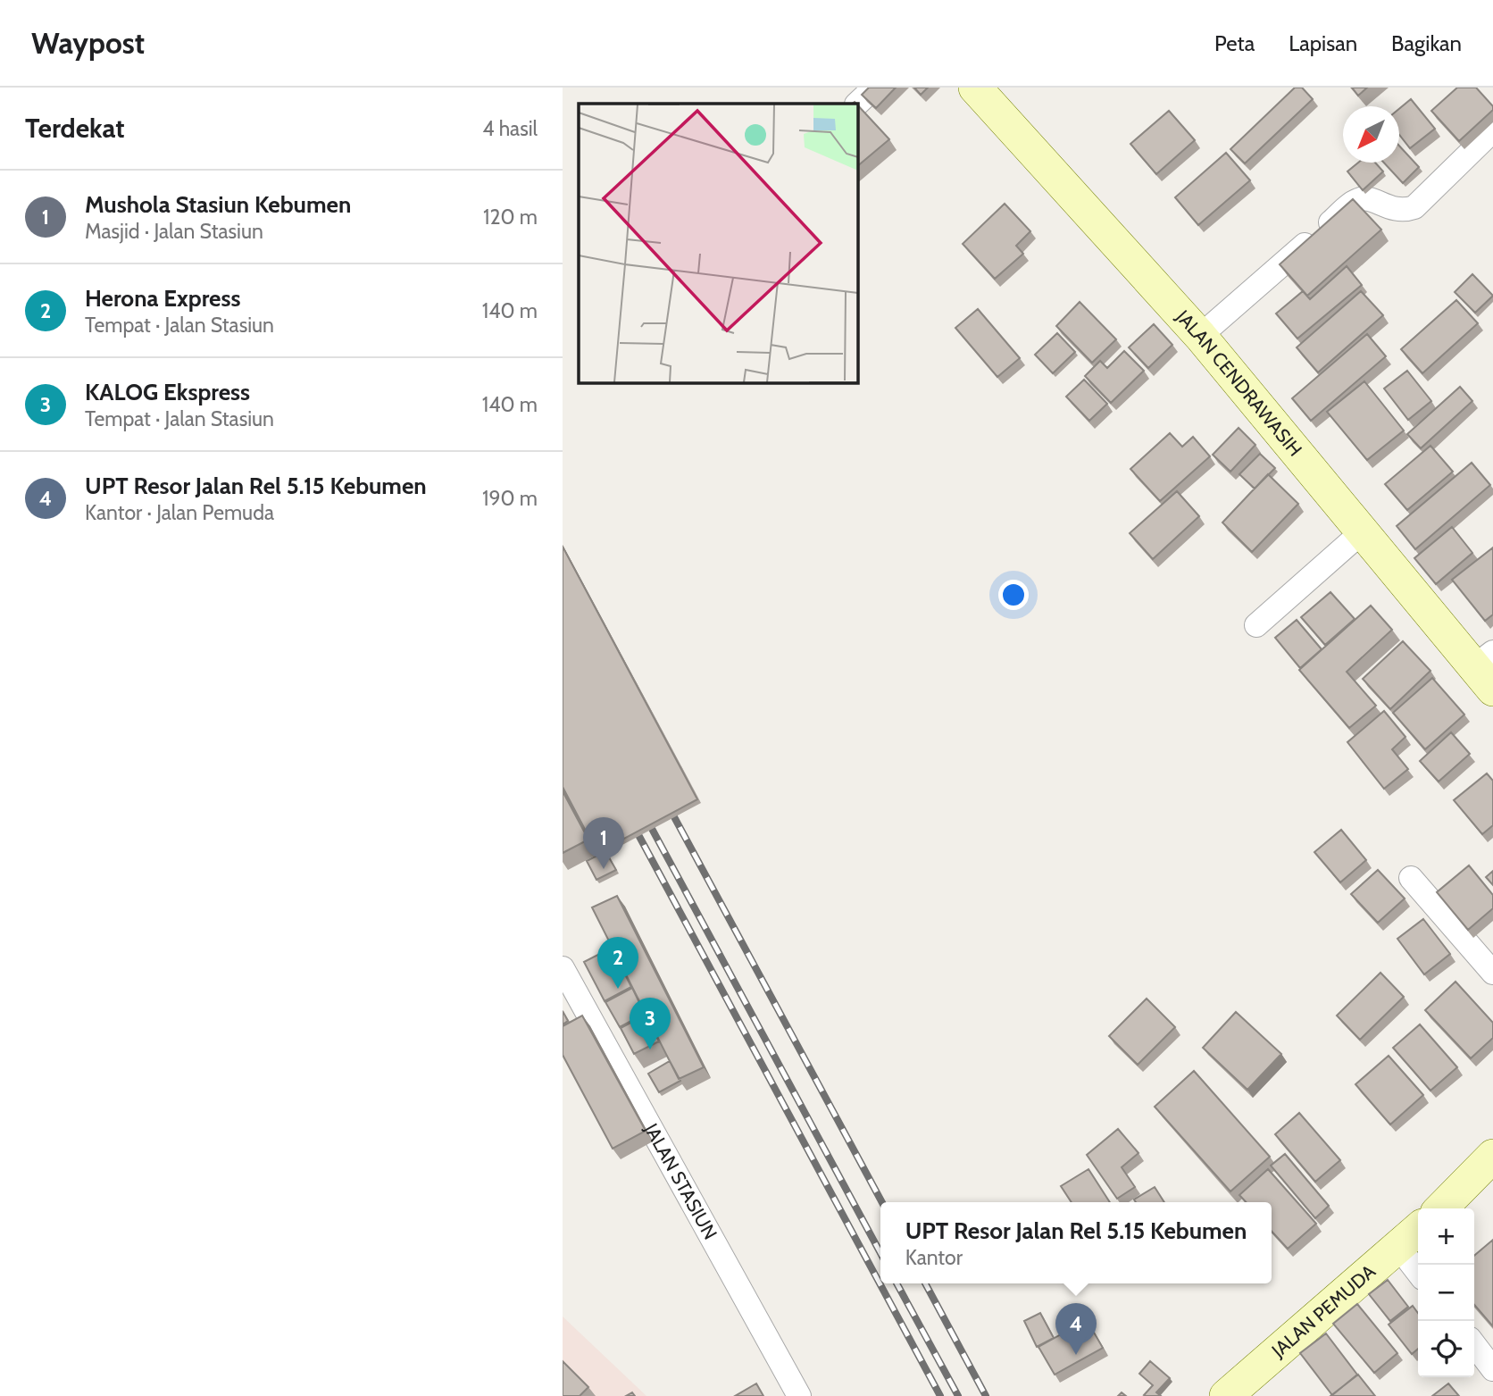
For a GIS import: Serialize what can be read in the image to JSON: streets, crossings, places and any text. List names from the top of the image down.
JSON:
{
  "streets": {
    "main road": ["JALAN CENDRAWASIH", "JALAN PEMUDA"],
    "street": ["JALAN STASIUN"]
  },
  "north": "bottom left",
  "page": {
    "header": "Waypost",
    "nav": ["Peta", "Lapisan", "Bagikan"],
    "heading": ["Terdekat", "4 hasil"],
    "list": [
      {
        "mark": "1",
        "name": "Mushola Stasiun Kebumen",
        "note": "Masjid · Jalan Stasiun",
        "value": "120 m"
      },
      {
        "mark": "2",
        "name": "Herona Express",
        "note": "Tempat · Jalan Stasiun",
        "value": "140 m"
      },
      {
        "mark": "3",
        "name": "KALOG Ekspress",
        "note": "Tempat · Jalan Stasiun",
        "value": "140 m"
      },
      {
        "mark": "4",
        "name": "UPT Resor Jalan Rel 5.15 Kebumen",
        "note": "Kantor · Jalan Pemuda",
        "value": "190 m"
      }
    ],
    "pins": [
      "1",
      "2",
      "3",
      "4"
    ],
    "popup": ["UPT Resor Jalan Rel 5.15 Kebumen", "Kantor"],
    "map_buttons": ["+", "−"]
  }
}
